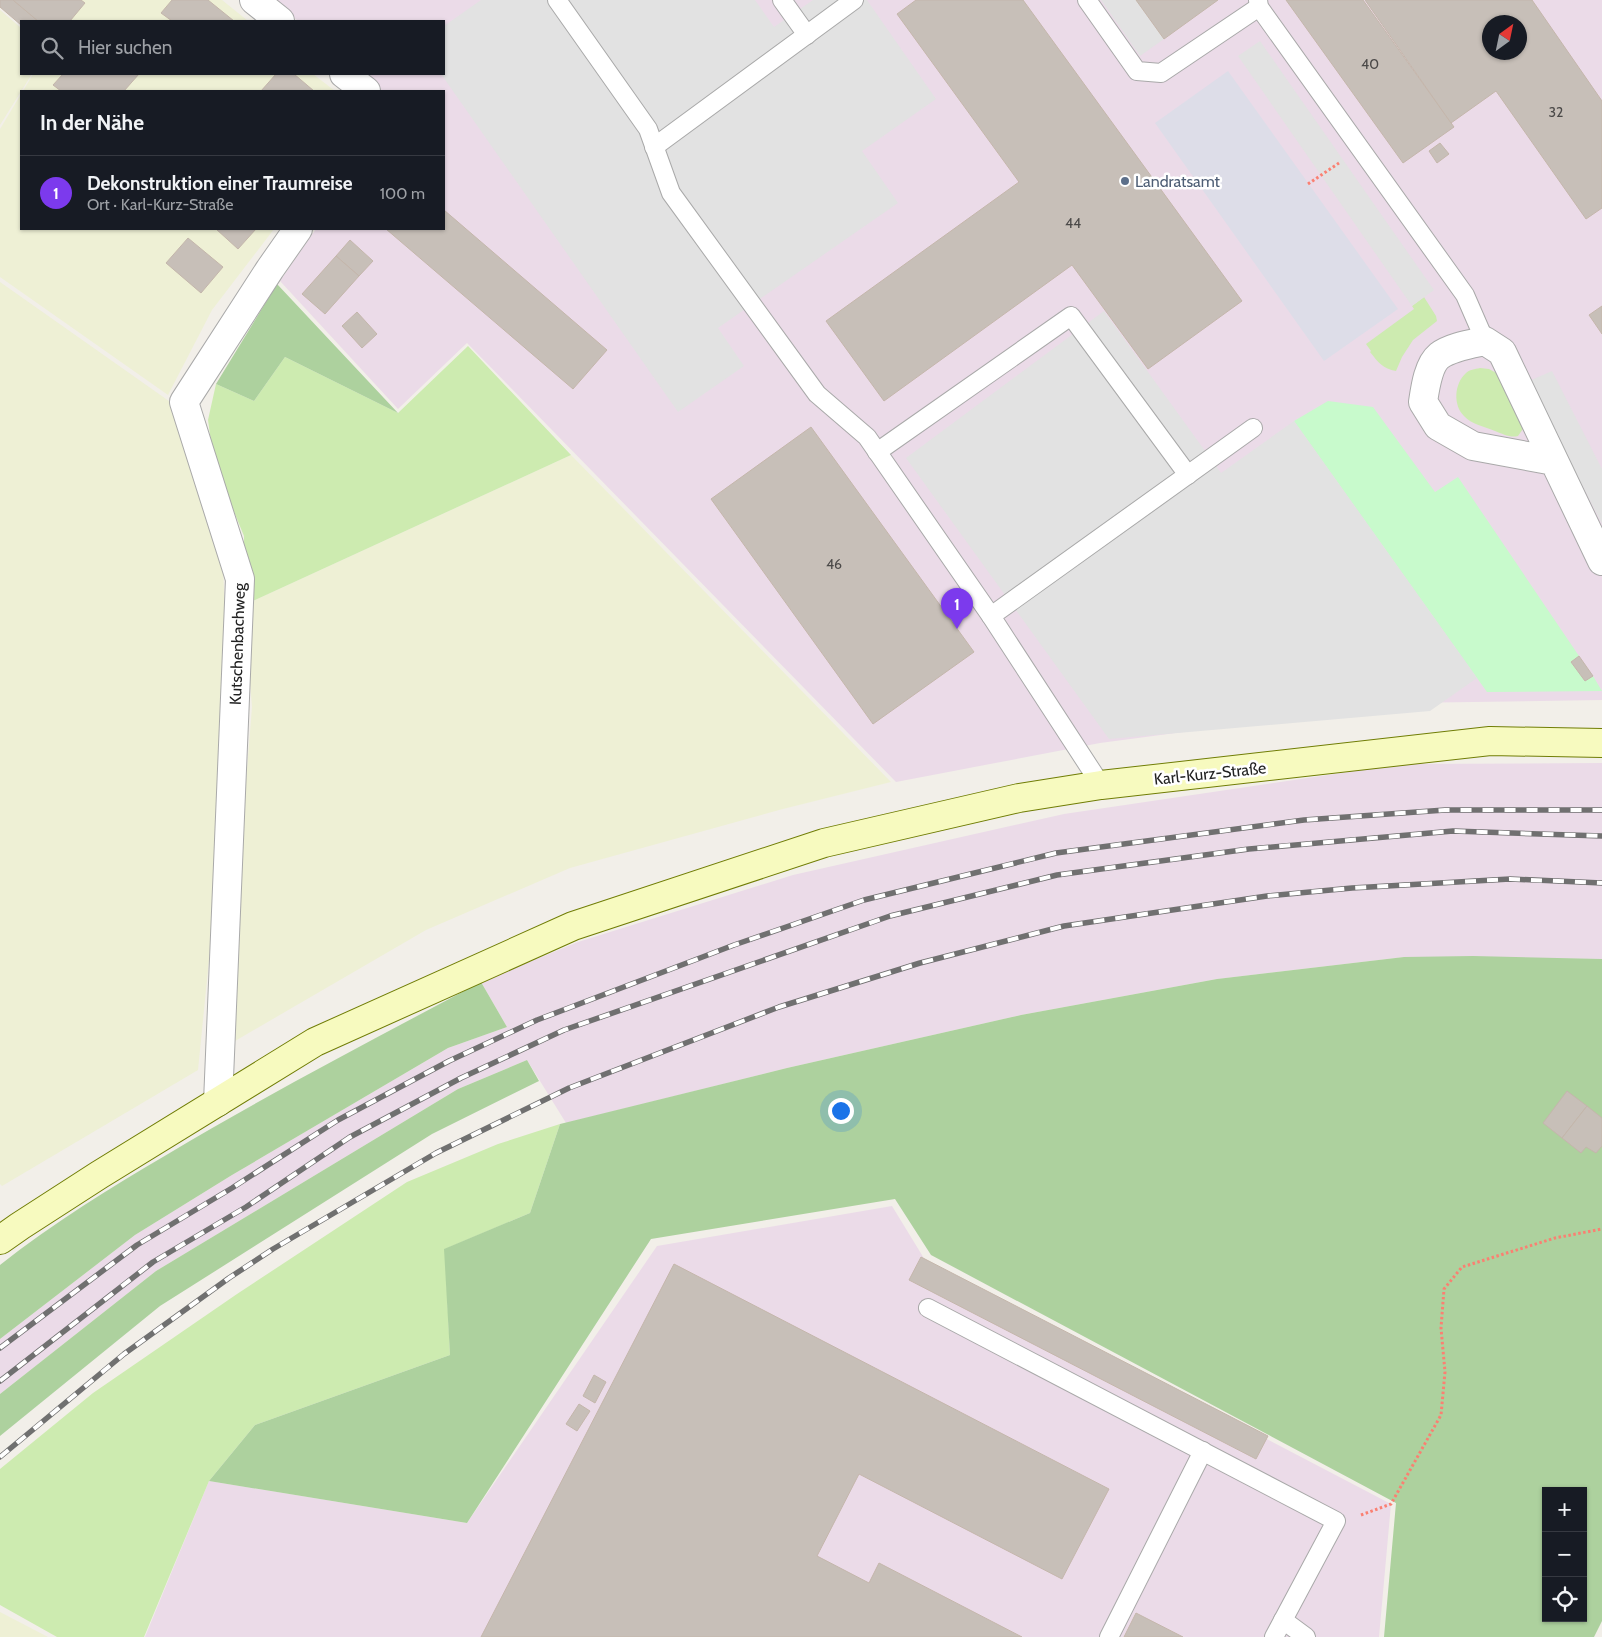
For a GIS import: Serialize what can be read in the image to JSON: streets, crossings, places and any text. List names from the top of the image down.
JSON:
{
  "streets": {
    "main road": ["Karl-Kurz-Straße"],
    "street": ["Kutschenbachweg"]
  },
  "crossings": [
    ["Kutschenbachweg", "Karl-Kurz-Straße"]
  ],
  "places": ["Landratsamt"],
  "house_numbers": [
    "40",
    "32",
    "44",
    "46"
  ],
  "north": "top right",
  "page": {
    "search": "Hier suchen",
    "heading": "In der Nähe",
    "list": [
      {
        "mark": "1",
        "name": "Dekonstruktion einer Traumreise",
        "note": "Ort · Karl-Kurz-Straße",
        "value": "100 m"
      }
    ],
    "pins": "1",
    "map_buttons": ["+", "−"]
  }
}
